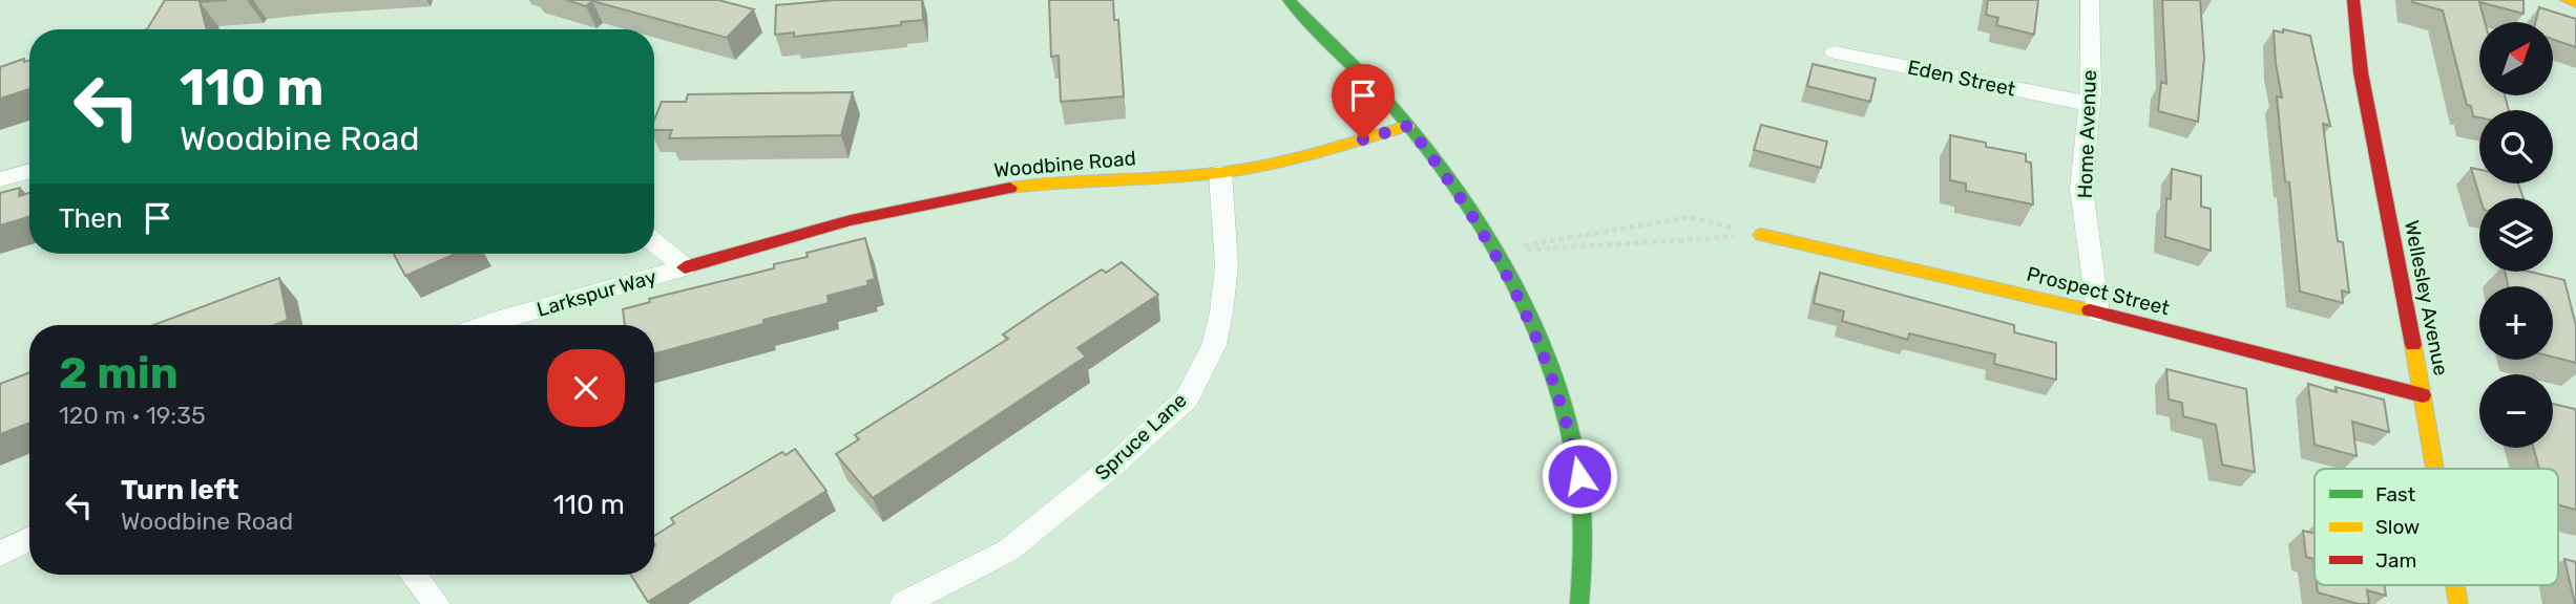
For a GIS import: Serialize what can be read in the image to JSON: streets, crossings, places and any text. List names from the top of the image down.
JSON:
{
  "streets": {
    "street": [
      "Eden Street",
      "Home Avenue",
      "Woodbine Road",
      "Prospect Street",
      "Larkspur Way",
      "Wellesley Avenue",
      "Spruce Lane"
    ]
  },
  "crossings": [
    ["Eden Street", "Home Avenue"],
    ["Home Avenue", "Prospect Street"],
    ["Woodbine Road", "Larkspur Way"],
    ["Woodbine Road", "Spruce Lane"],
    ["Prospect Street", "Wellesley Avenue"]
  ],
  "legend": ["Fast", "Slow", "Jam"],
  "north": "top right",
  "page": {
    "map_buttons": ["+", "−"],
    "turn": ["110 m", "Woodbine Road"],
    "then": "Then",
    "heading": ["2 min", "120 m · 19:35"],
    "list": [
      {
        "name": "Turn left",
        "note": "Woodbine Road",
        "value": "110 m"
      }
    ]
  }
}
